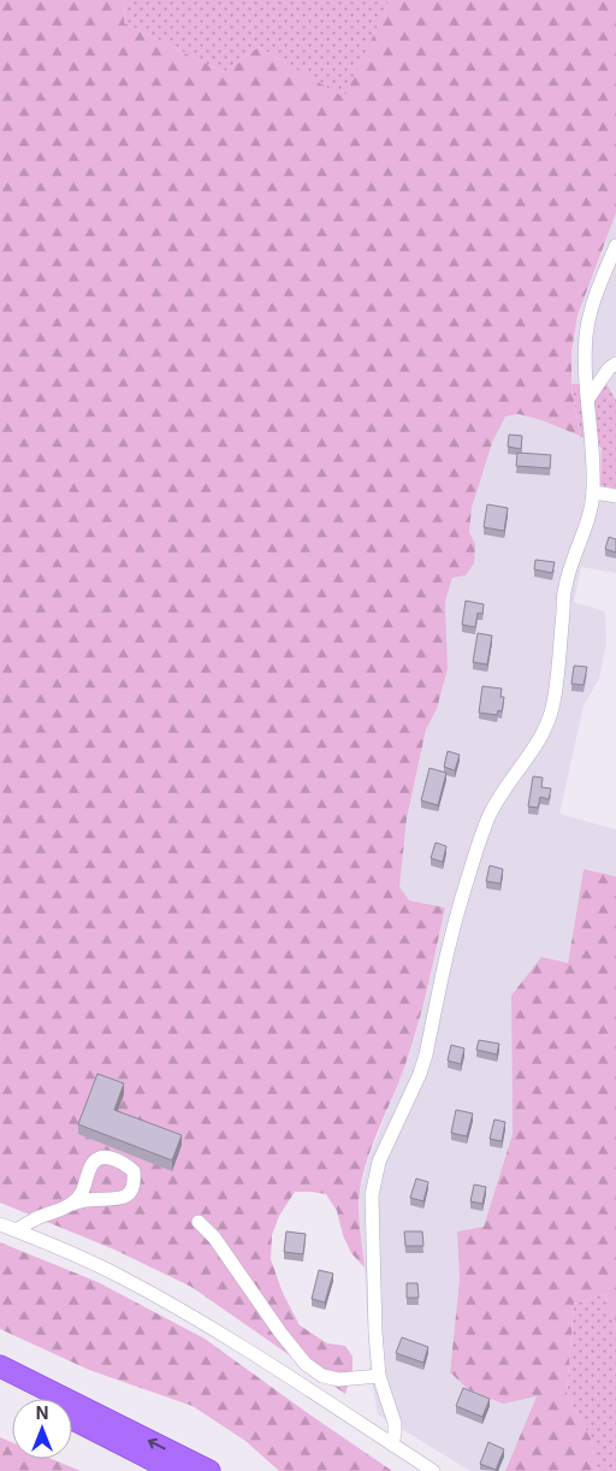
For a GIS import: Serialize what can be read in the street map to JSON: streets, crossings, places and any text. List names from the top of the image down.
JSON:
{
  "north": "top"
}
